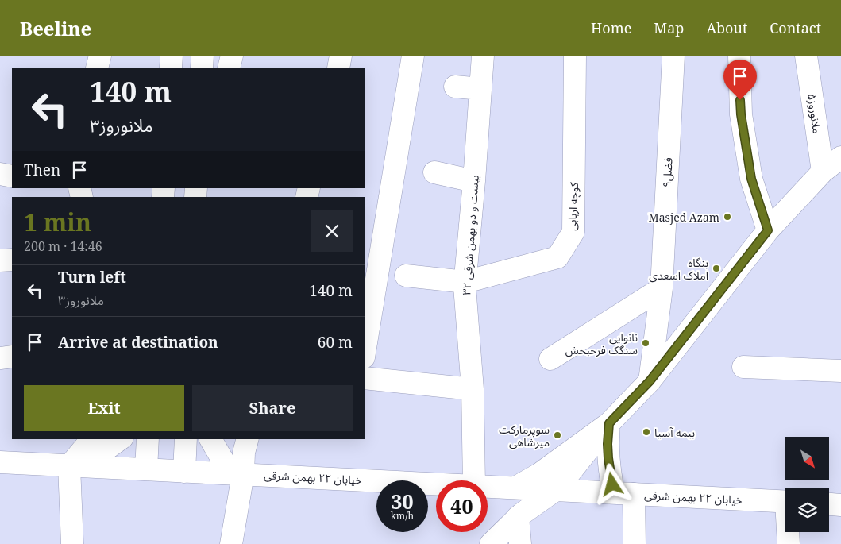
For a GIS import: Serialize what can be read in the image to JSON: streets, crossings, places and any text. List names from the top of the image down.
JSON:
{
  "streets": {
    "street": [
      "ملانوروز۵",
      "فضل۹",
      "کوچه اربابی",
      "بیست و دو بهمن شرقی ۳۲",
      "خیابان ۲۲ بهمن شرقی"
    ]
  },
  "crossings": [
    ["کوچه اربابی", "بیست و دو بهمن شرقی ۳۲"]
  ],
  "places": [
    "Masjed Azam",
    "بنگاه املاک اسعدی",
    "نانوایی سنگک فرحبخش",
    "بیمه آسیا",
    "سوپرمارکت میرشاهی"
  ],
  "north": "bottom right",
  "page": {
    "header": "Beeline",
    "nav": [
      "Home",
      "Map",
      "About",
      "Contact"
    ],
    "turn": ["140 m", "ملانوروز۳"],
    "then": "Then",
    "heading": ["1 min", "200 m · 14:46"],
    "list": [
      {
        "name": "Turn left",
        "note": "ملانوروز۳",
        "value": "140 m"
      },
      {
        "name": "Arrive at destination",
        "value": "60 m"
      }
    ],
    "buttons": ["Exit", "Share"],
    "speed": "30 km/h",
    "limit": "40"
  }
}
